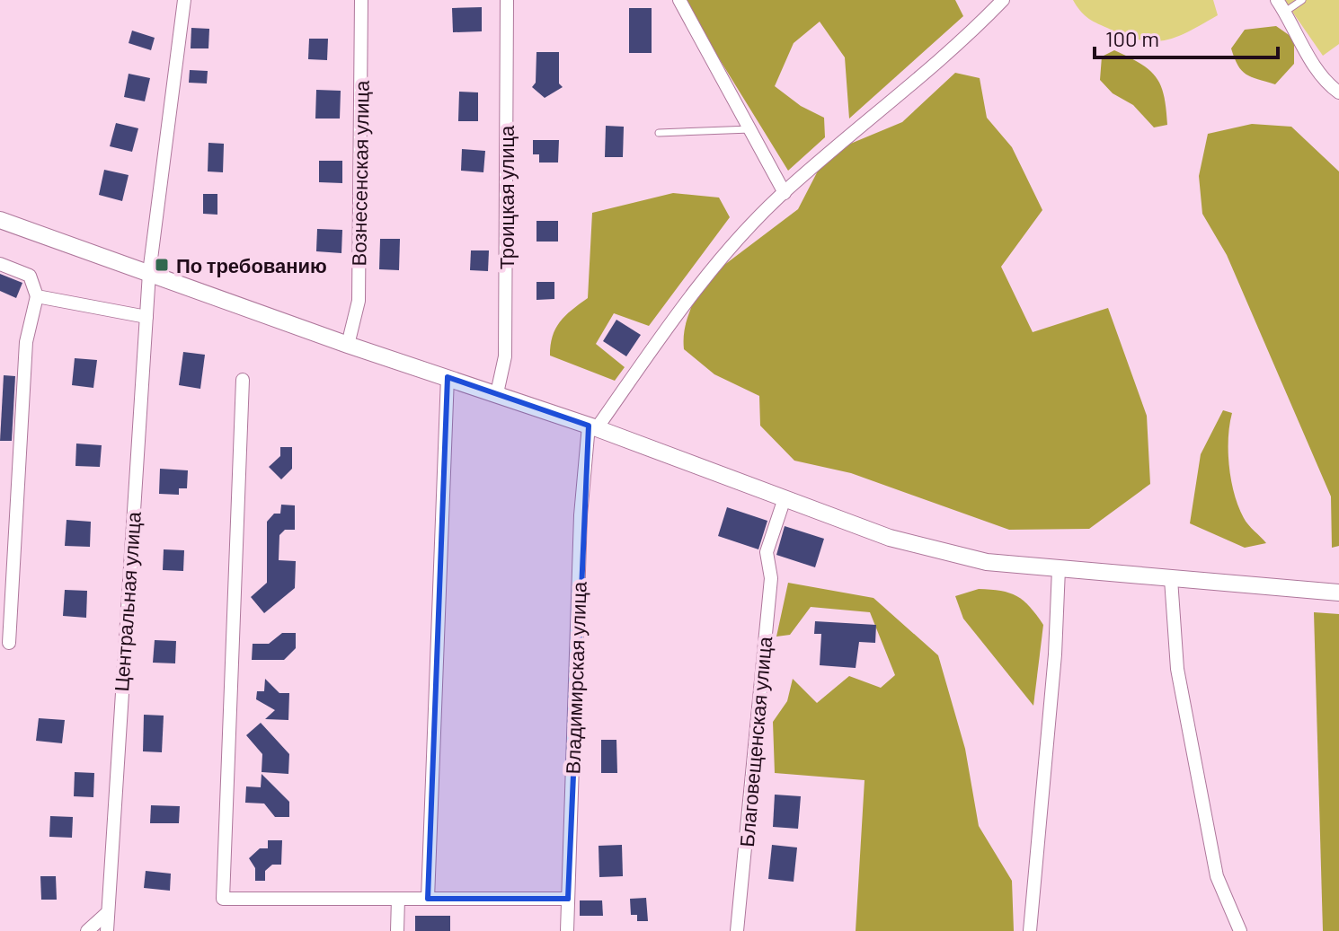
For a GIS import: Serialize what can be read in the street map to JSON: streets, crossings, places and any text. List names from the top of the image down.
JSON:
{
  "streets": {
    "street": [
      "Вознесенская улица",
      "Троицкая улица",
      "Центральная улица",
      "Владимирская улица",
      "Благовещенская улица"
    ]
  },
  "places": {
    "transit": ["По требованию"]
  },
  "scale_bar": "100 m"
}
